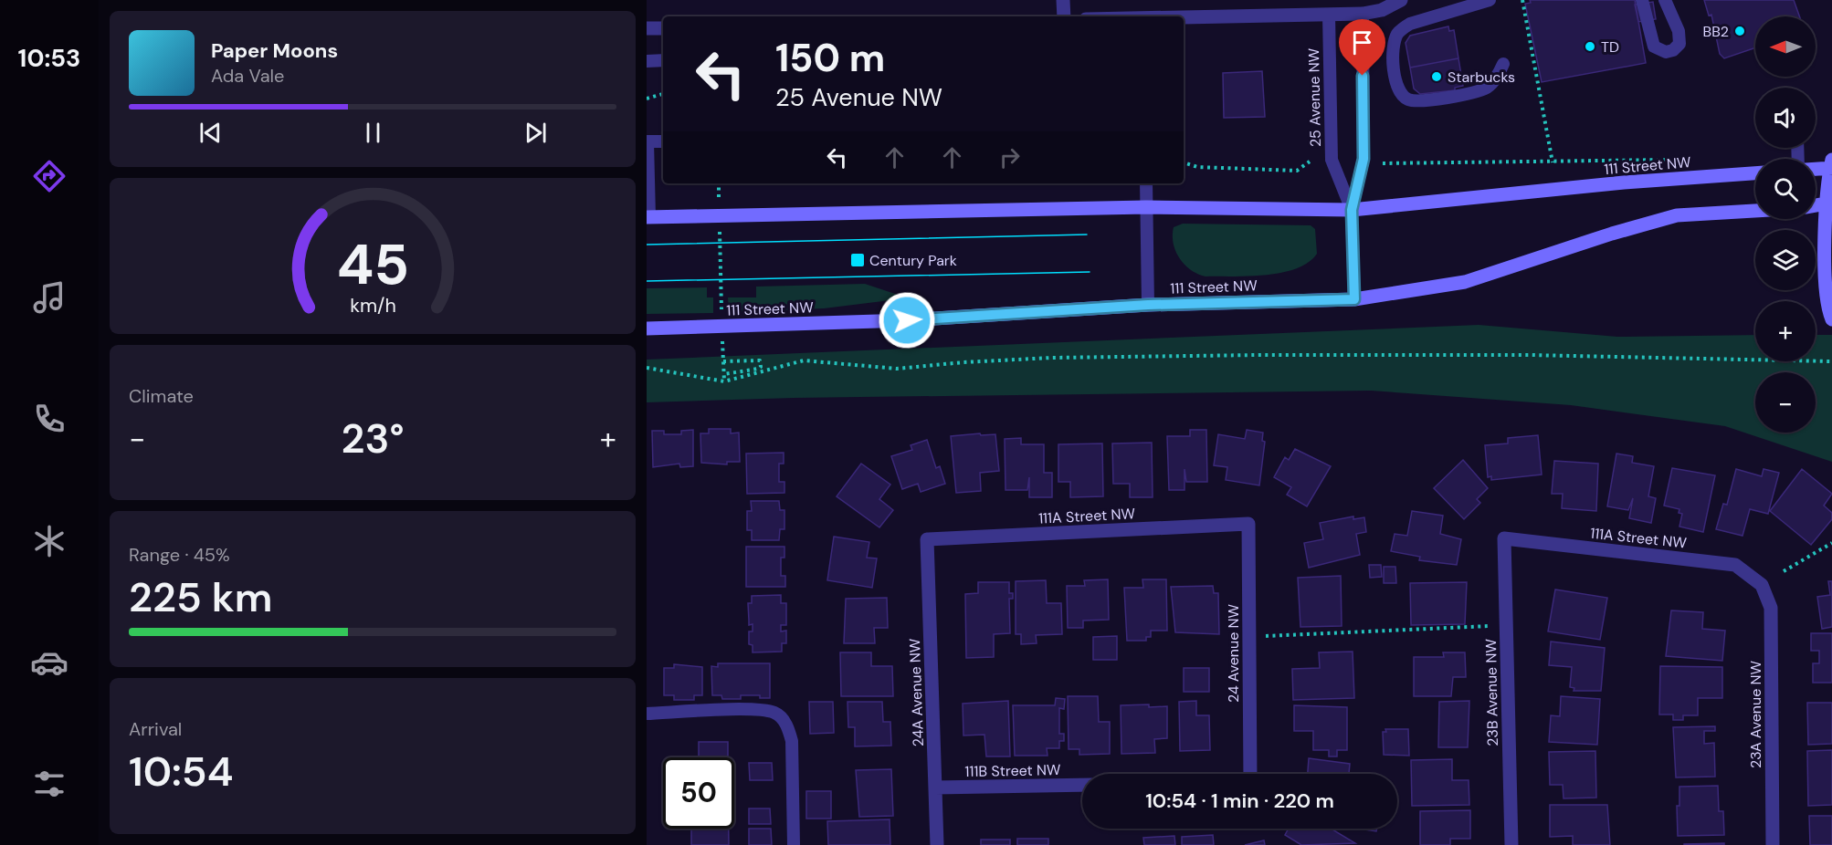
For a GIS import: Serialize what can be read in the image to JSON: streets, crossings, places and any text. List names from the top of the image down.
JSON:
{
  "streets": {
    "main road": ["111 Street NW"],
    "street": [
      "111A Street NW",
      "24 Avenue NW",
      "24A Avenue NW",
      "23B Avenue NW",
      "23A Avenue NW",
      "111B Street NW"
    ],
    "lane": ["25 Avenue NW"]
  },
  "crossings": [
    ["25 Avenue NW", "111 Street NW"],
    ["111A Street NW", "24 Avenue NW"],
    ["111A Street NW", "24A Avenue NW"],
    ["111A Street NW", "23B Avenue NW"],
    ["111A Street NW", "23A Avenue NW"],
    ["24A Avenue NW", "111B Street NW"]
  ],
  "places": {
    "other": ["BB2", "TD", "Starbucks"],
    "transit": ["Century Park"]
  },
  "north": "left",
  "page": {
    "tabs": "10:53",
    "map_buttons": ["+", "−"],
    "turn": ["150 m", "25 Avenue NW"],
    "song": ["Paper Moons", "Ada Vale"],
    "tile": [
      "Climate",
      ["Range · 45%", "225 km"],
      ["Arrival", "10:54"]
    ],
    "heat": ["−", "23°", "+"],
    "limit": "50",
    "trip": "10:54 · 1 min · 220 m",
    "gauge": ["45", "km/h"]
  }
}
